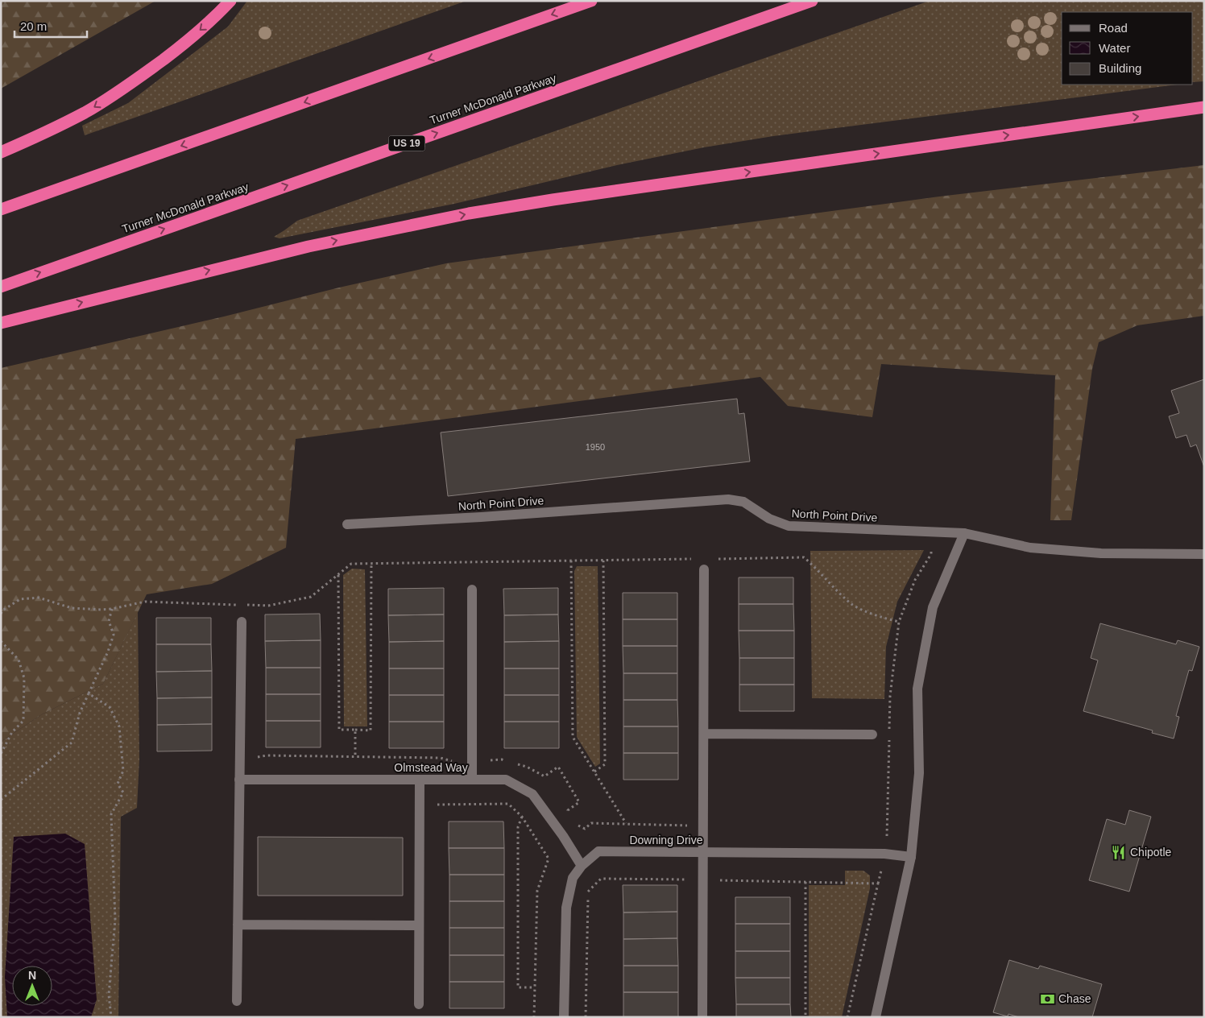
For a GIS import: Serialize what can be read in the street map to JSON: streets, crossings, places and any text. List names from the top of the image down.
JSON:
{
  "streets": {
    "highway": ["Turner McDonald Parkway", "US 19"],
    "street": ["North Point Drive", "Olmstead Way", "Downing Drive"]
  },
  "crossings": [
    ["Olmstead Way", "Downing Drive"]
  ],
  "places": {
    "restaurant": ["Chipotle"],
    "bank": ["Chase"]
  },
  "house_numbers": ["1950"],
  "legend": ["Road", "Water", "Building"],
  "scale_bar": "20 m",
  "north": "top"
}
